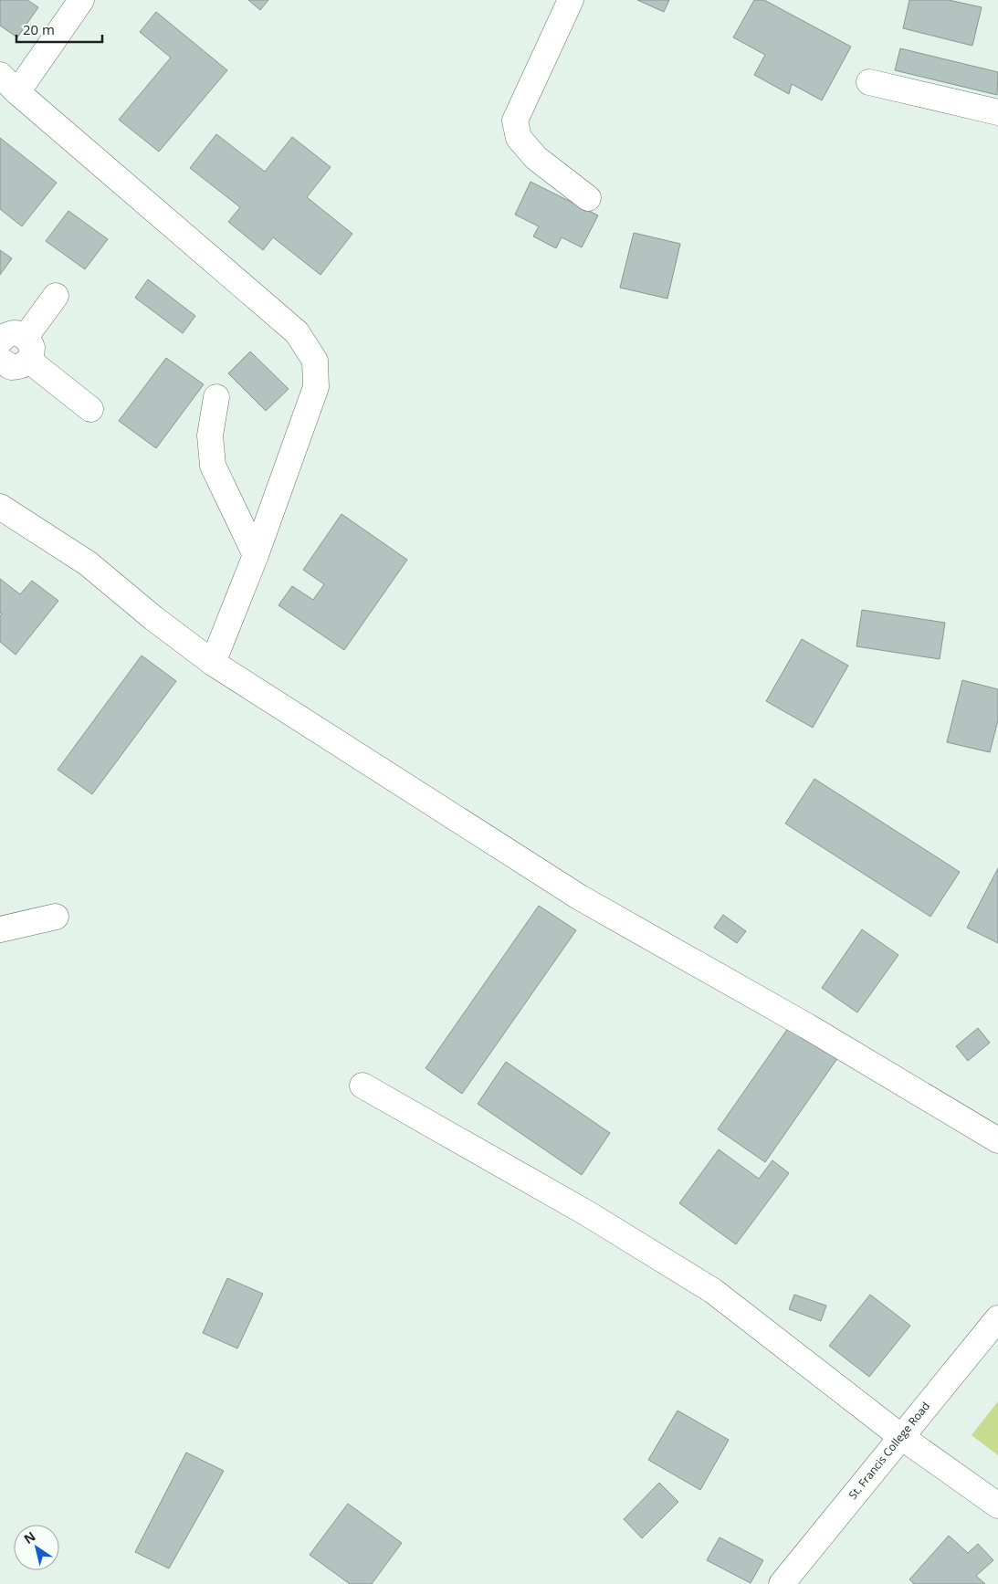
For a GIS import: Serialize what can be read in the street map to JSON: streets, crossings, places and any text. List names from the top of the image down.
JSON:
{
  "streets": {
    "street": ["St. Francis College Road"]
  },
  "scale_bar": "20 m",
  "north": "top left"
}
